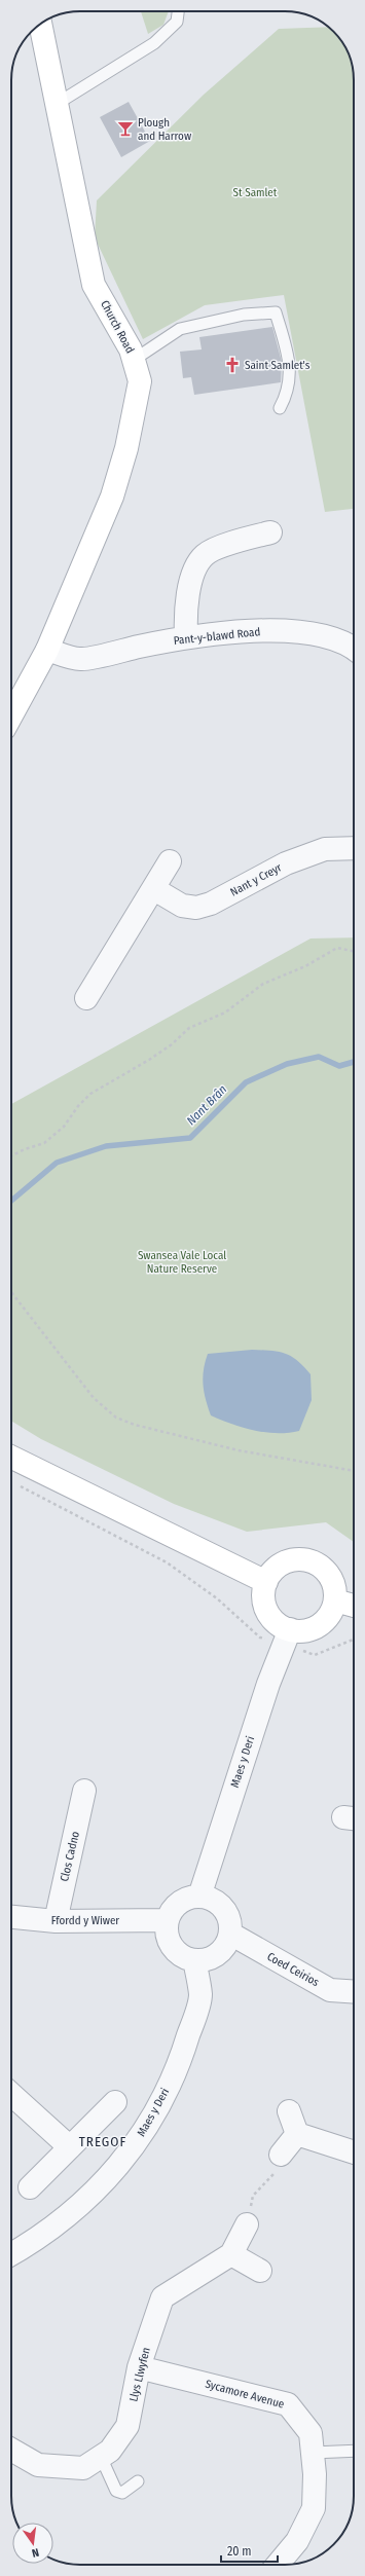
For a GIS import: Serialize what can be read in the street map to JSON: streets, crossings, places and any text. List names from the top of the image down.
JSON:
{
  "streets": {
    "street": [
      "Church Road",
      "Pant-y-blawd Road",
      "Nant y Creyr",
      "Maes y Deri",
      "Clos Cadno",
      "Ffordd y Wiwer",
      "Coed Ceirios",
      "Llys Llwyfen",
      "Sycamore Avenue"
    ]
  },
  "crossings": [
    ["Church Road", "Pant-y-blawd Road"],
    ["Maes y Deri", "Ffordd y Wiwer"],
    ["Maes y Deri", "Coed Ceirios"],
    ["Clos Cadno", "Ffordd y Wiwer"],
    ["Ffordd y Wiwer", "Coed Ceirios"],
    ["Llys Llwyfen", "Sycamore Avenue"]
  ],
  "districts": ["TREGOF"],
  "water": ["Nant Brân"],
  "parks": ["St Samlet", "Swansea Vale Local Nature Reserve"],
  "places": {
    "bar": ["Plough and Harrow"],
    "church": ["Saint Samlet's"]
  },
  "scale_bar": "20 m",
  "north": "bottom"
}
